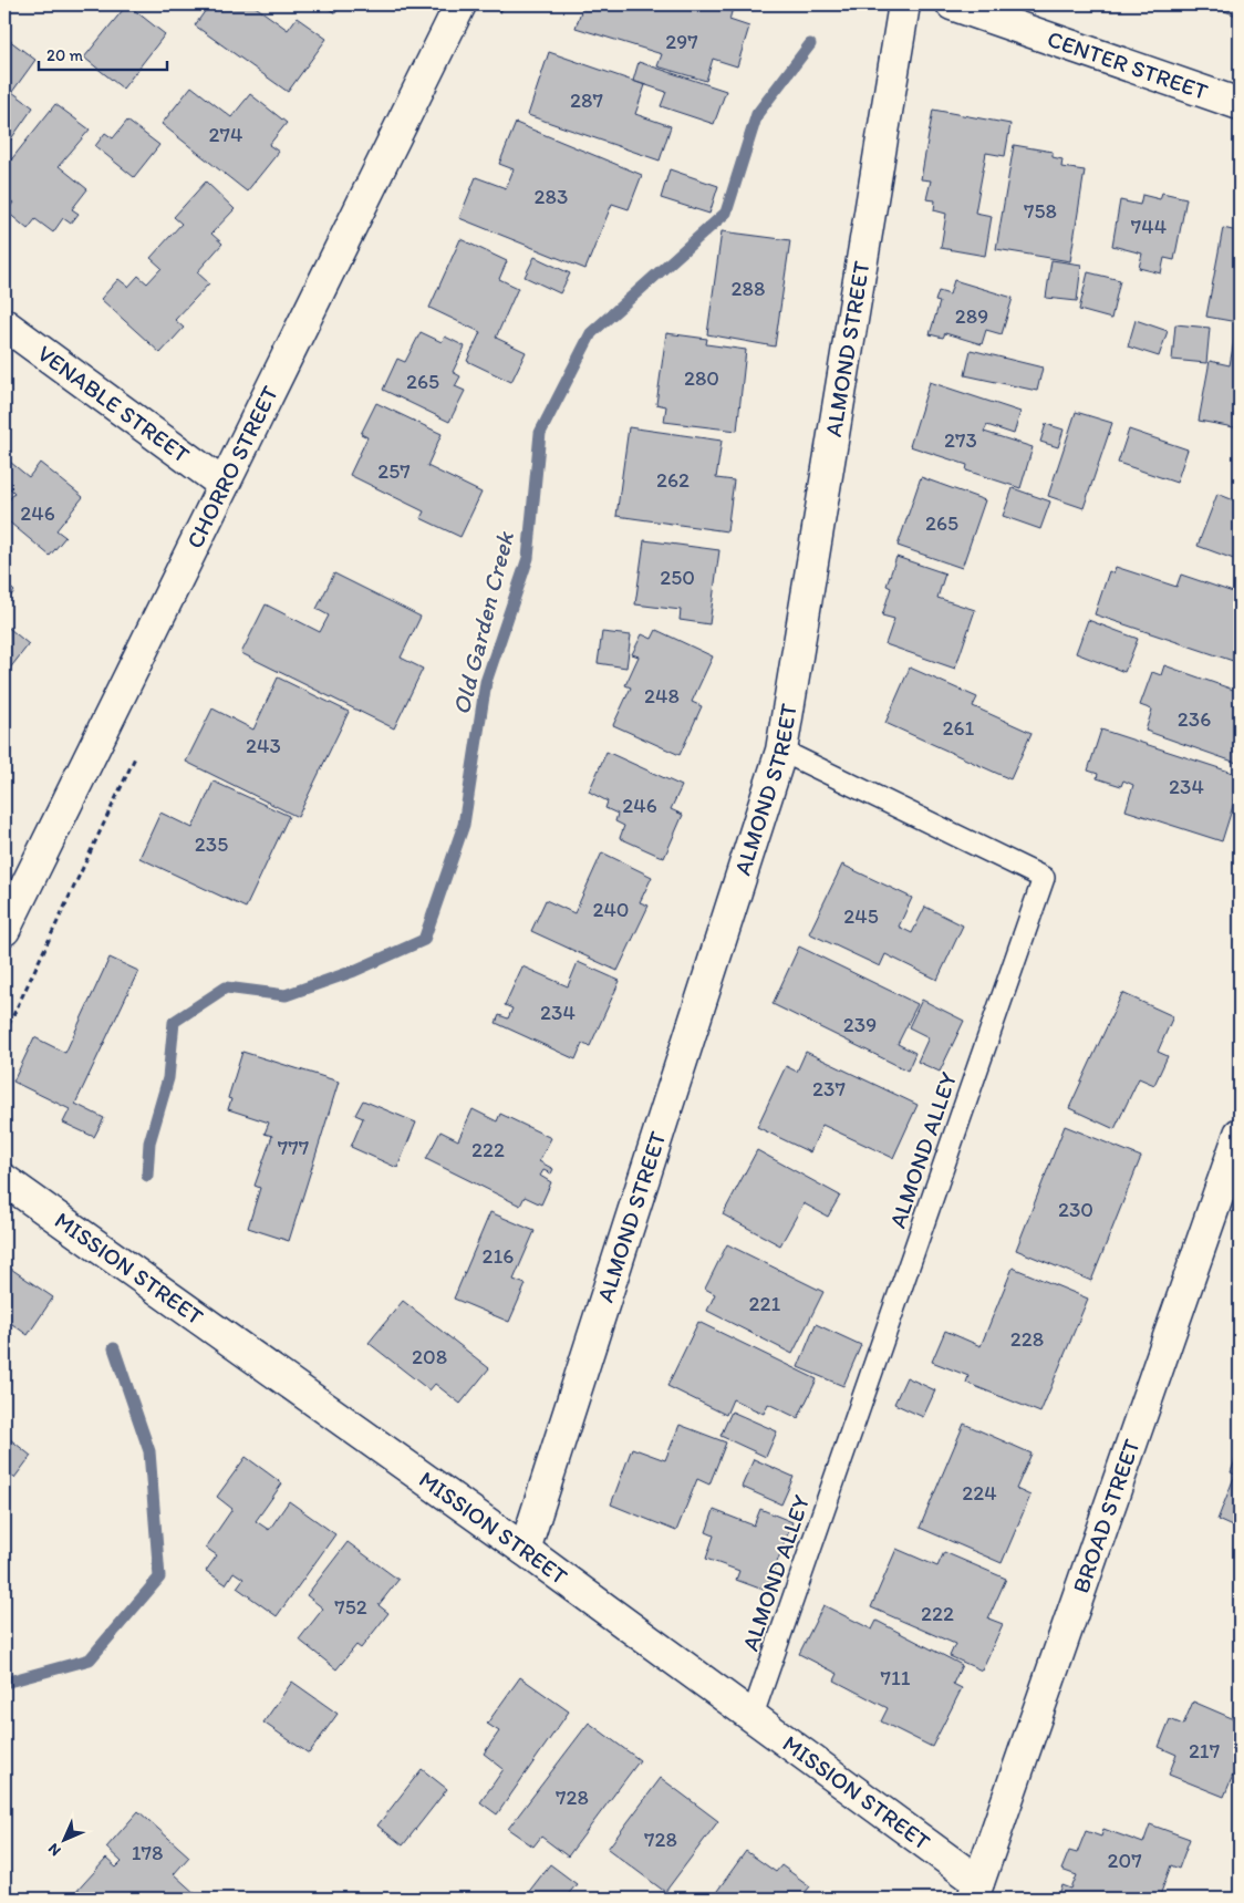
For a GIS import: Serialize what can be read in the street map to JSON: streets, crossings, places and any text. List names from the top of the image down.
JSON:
{
  "streets": {
    "street": [
      "CENTER STREET",
      "ALMOND STREET",
      "VENABLE STREET",
      "CHORRO STREET",
      "MISSION STREET",
      "BROAD STREET"
    ],
    "lane": ["ALMOND ALLEY"]
  },
  "crossings": [
    ["ALMOND STREET", "ALMOND ALLEY"],
    ["ALMOND STREET", "MISSION STREET"],
    ["VENABLE STREET", "CHORRO STREET"],
    ["ALMOND ALLEY", "MISSION STREET"],
    ["MISSION STREET", "BROAD STREET"]
  ],
  "water": ["Old Garden Creek"],
  "house_numbers": [
    "297",
    "287",
    "274",
    "283",
    "758",
    "744",
    "288",
    "289",
    "280",
    "265",
    "273",
    "257",
    "262",
    "246",
    "265",
    "250",
    "248",
    "236",
    "261",
    "243",
    "234",
    "246",
    "235",
    "240",
    "245",
    "234",
    "239",
    "237",
    "777",
    "222",
    "230",
    "216",
    "221",
    "228",
    "208",
    "224",
    "752",
    "222",
    "711",
    "217",
    "728",
    "728",
    "178",
    "207"
  ],
  "scale_bar": "20 m",
  "north": "bottom left"
}
